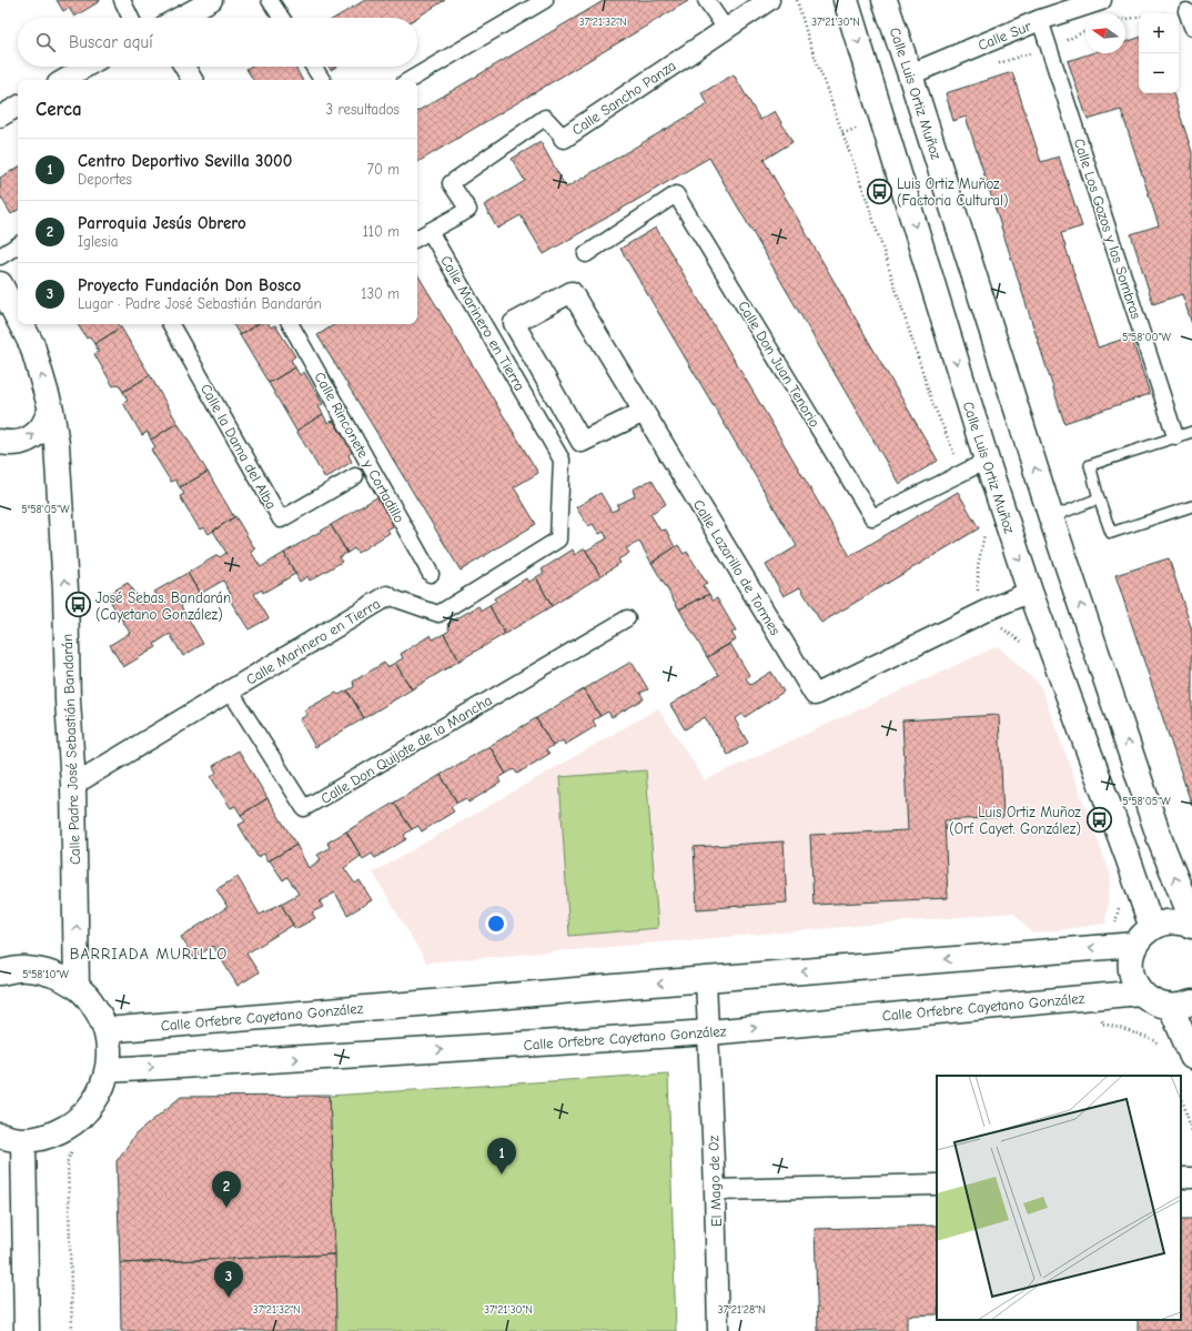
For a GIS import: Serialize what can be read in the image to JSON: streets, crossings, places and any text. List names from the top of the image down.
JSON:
{
  "streets": {
    "street": [
      "Calle Sur",
      "Calle Luis Ortiz Muñoz",
      "Calle Sancho Panza",
      "Calle Los Gozos y las Sombras",
      "Calle Marinero en Tierra",
      "Calle Don Juan Tenorio",
      "Calle la Dama del Alba",
      "Calle Rinconete y Cortadillo",
      "Calle Lazarillo de Tormes",
      "Calle Padre José Sebastián Bandarán",
      "Calle Don Quijote de la Mancha",
      "Calle Orfebre Cayetano González",
      "El Mago de Oz"
    ]
  },
  "crossings": [
    ["Calle Sur", "Calle Luis Ortiz Muñoz"],
    ["Calle Sur", "Calle Los Gozos y las Sombras"],
    ["Calle Luis Ortiz Muñoz", "Calle Don Juan Tenorio"],
    ["Calle Luis Ortiz Muñoz", "Calle Lazarillo de Tormes"],
    ["Calle Sancho Panza", "Calle Marinero en Tierra"],
    ["Calle Marinero en Tierra", "Calle Padre José Sebastián Bandarán"],
    ["Calle Marinero en Tierra", "Calle Don Quijote de la Mancha"],
    ["Calle Orfebre Cayetano González", "El Mago de Oz"]
  ],
  "one_way": ["Calle Padre José Sebastián Bandarán"],
  "districts": ["BARRIADA MURILLO"],
  "places": {
    "bus stop": ["Luis Ortiz Muñoz (Factoria Cultural)", "José Sebas. Bandarán (Cayetano González)", "Luis Ortiz Muñoz (Orf. Cayet. González)"]
  },
  "north": "left",
  "page": {
    "map_buttons": ["+", "−"],
    "search": "Buscar aquí",
    "heading": ["Cerca", "3 resultados"],
    "list": [
      {
        "mark": "1",
        "name": "Centro Deportivo Sevilla 3000",
        "note": "Deportes",
        "value": "70 m"
      },
      {
        "mark": "2",
        "name": "Parroquia Jesús Obrero",
        "note": "Iglesia",
        "value": "110 m"
      },
      {
        "mark": "3",
        "name": "Proyecto Fundación Don Bosco",
        "note": "Lugar · Padre José Sebastián Bandarán",
        "value": "130 m"
      }
    ],
    "pins": ["1", "2", "3"]
  },
  "coordinates": [
    "37°21'32\"N",
    "37°21'30\"N",
    "5°58'00\"W",
    "5°58'05\"W",
    "5°58'10\"W",
    "37°21'28\"N"
  ]
}
